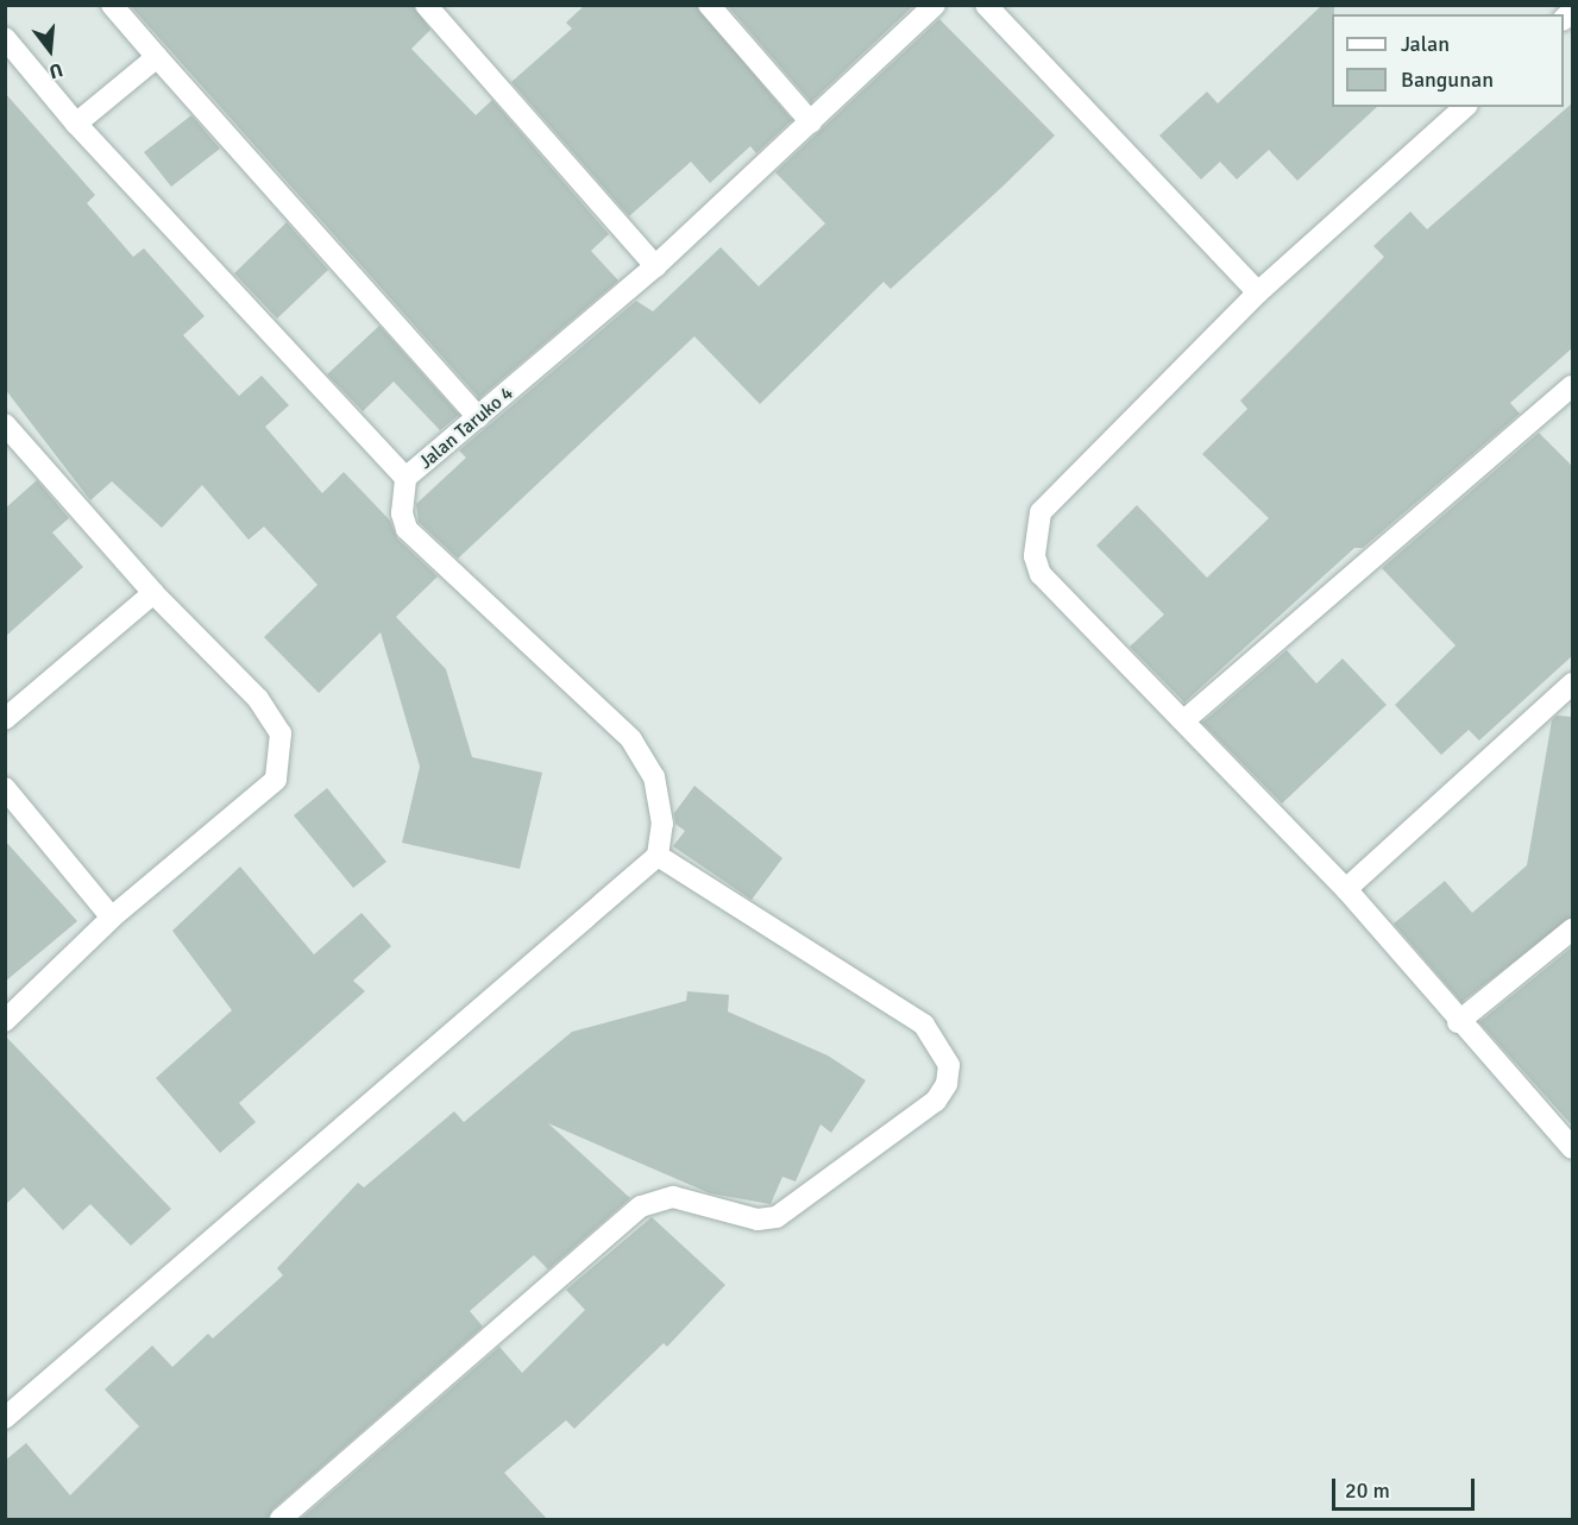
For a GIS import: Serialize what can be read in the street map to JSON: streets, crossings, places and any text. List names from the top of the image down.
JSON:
{
  "streets": {
    "street": ["Jalan Taruko 4"]
  },
  "legend": ["Jalan", "Bangunan"],
  "scale_bar": "20 m",
  "north": "bottom"
}
